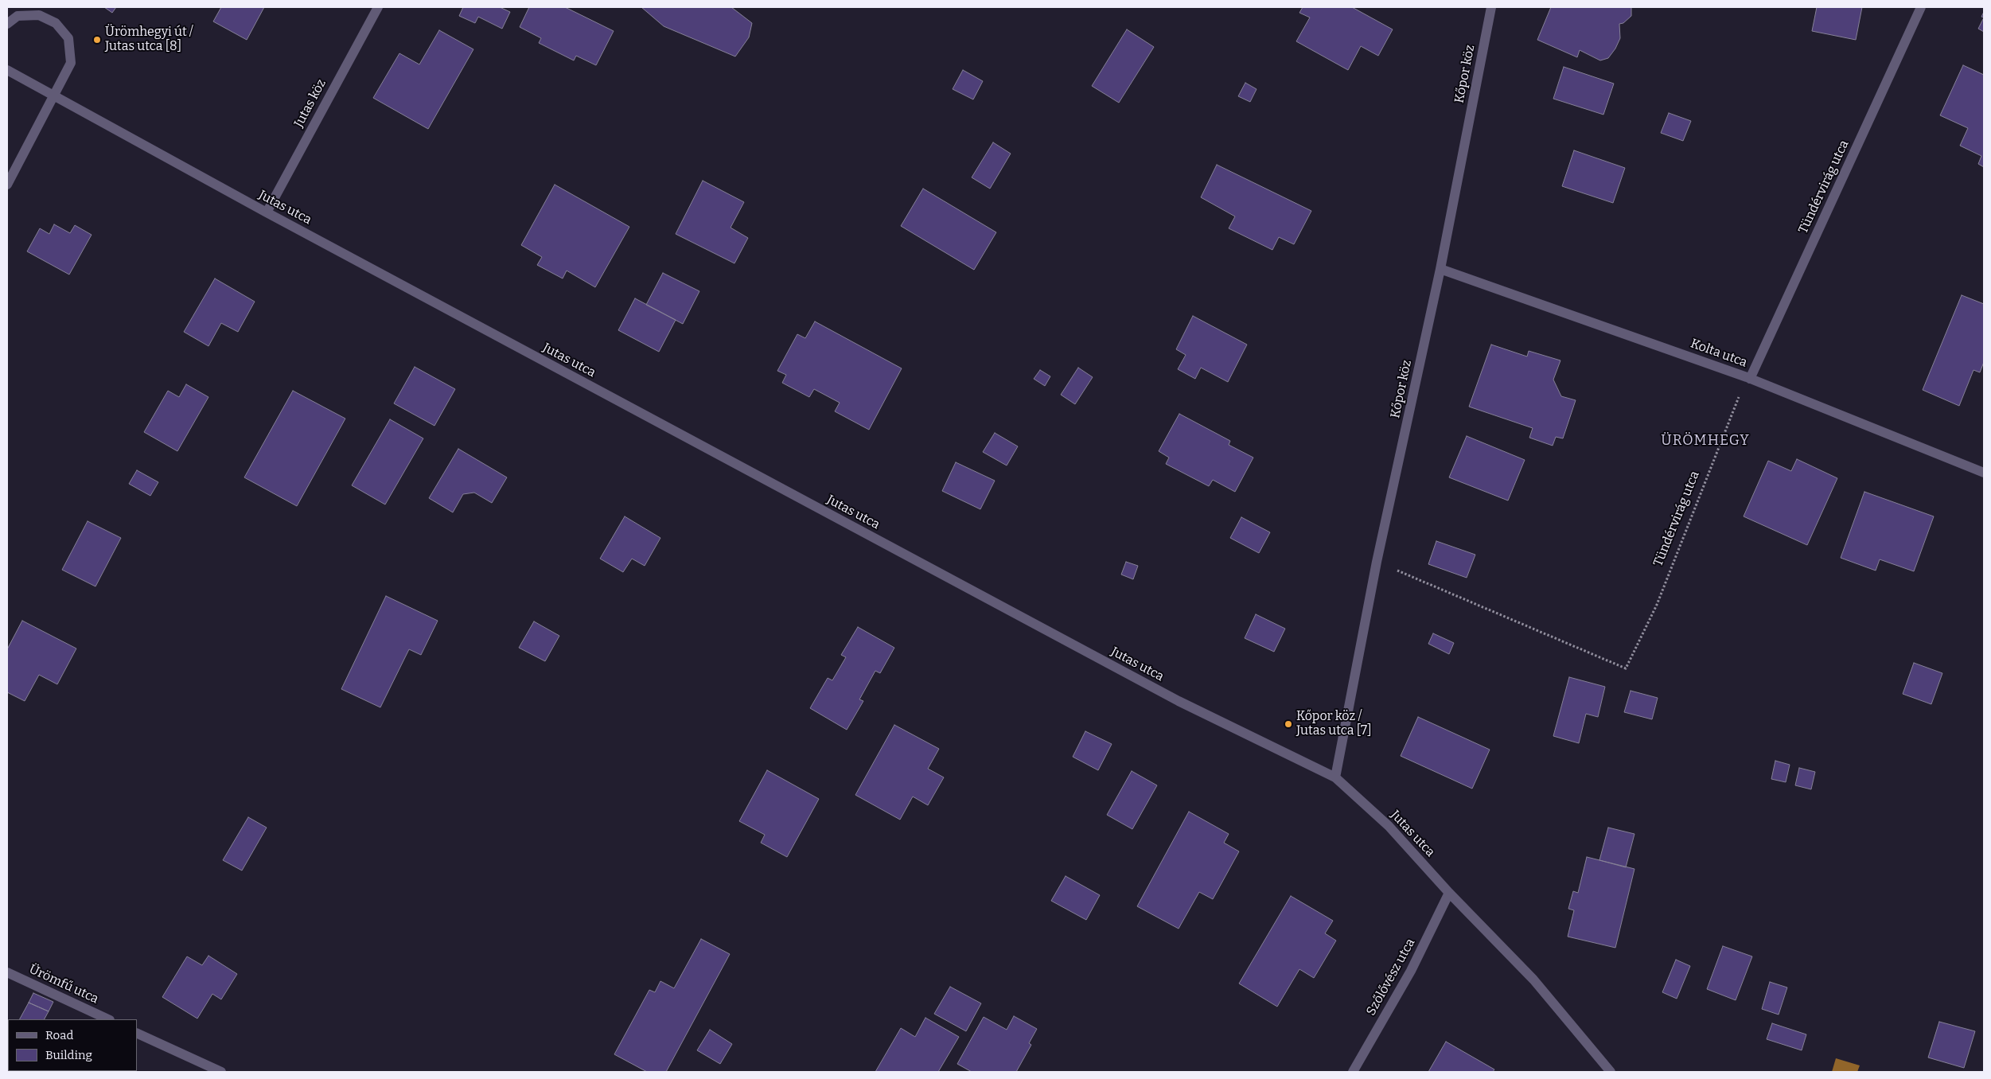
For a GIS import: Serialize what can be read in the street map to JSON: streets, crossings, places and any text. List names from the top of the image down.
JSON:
{
  "streets": {
    "street": [
      "Kőpor köz",
      "Jutas köz",
      "Tündérvirág utca",
      "Jutas utca",
      "Kolta utca",
      "Szőlővész utca",
      "Ürömfű utca"
    ]
  },
  "crossings": [
    ["Kőpor köz", "Tündérvirág utca"],
    ["Kőpor köz", "Jutas utca"],
    ["Kőpor köz", "Kolta utca"],
    ["Jutas köz", "Jutas utca"],
    ["Tündérvirág utca", "Kolta utca"],
    ["Jutas utca", "Szőlővész utca"]
  ],
  "districts": ["ÜRÖMHEGY"],
  "places": ["Ürömhegyi út / Jutas utca [8]", "Kőpor köz / Jutas utca [7]"],
  "legend": ["Road", "Building"]
}
